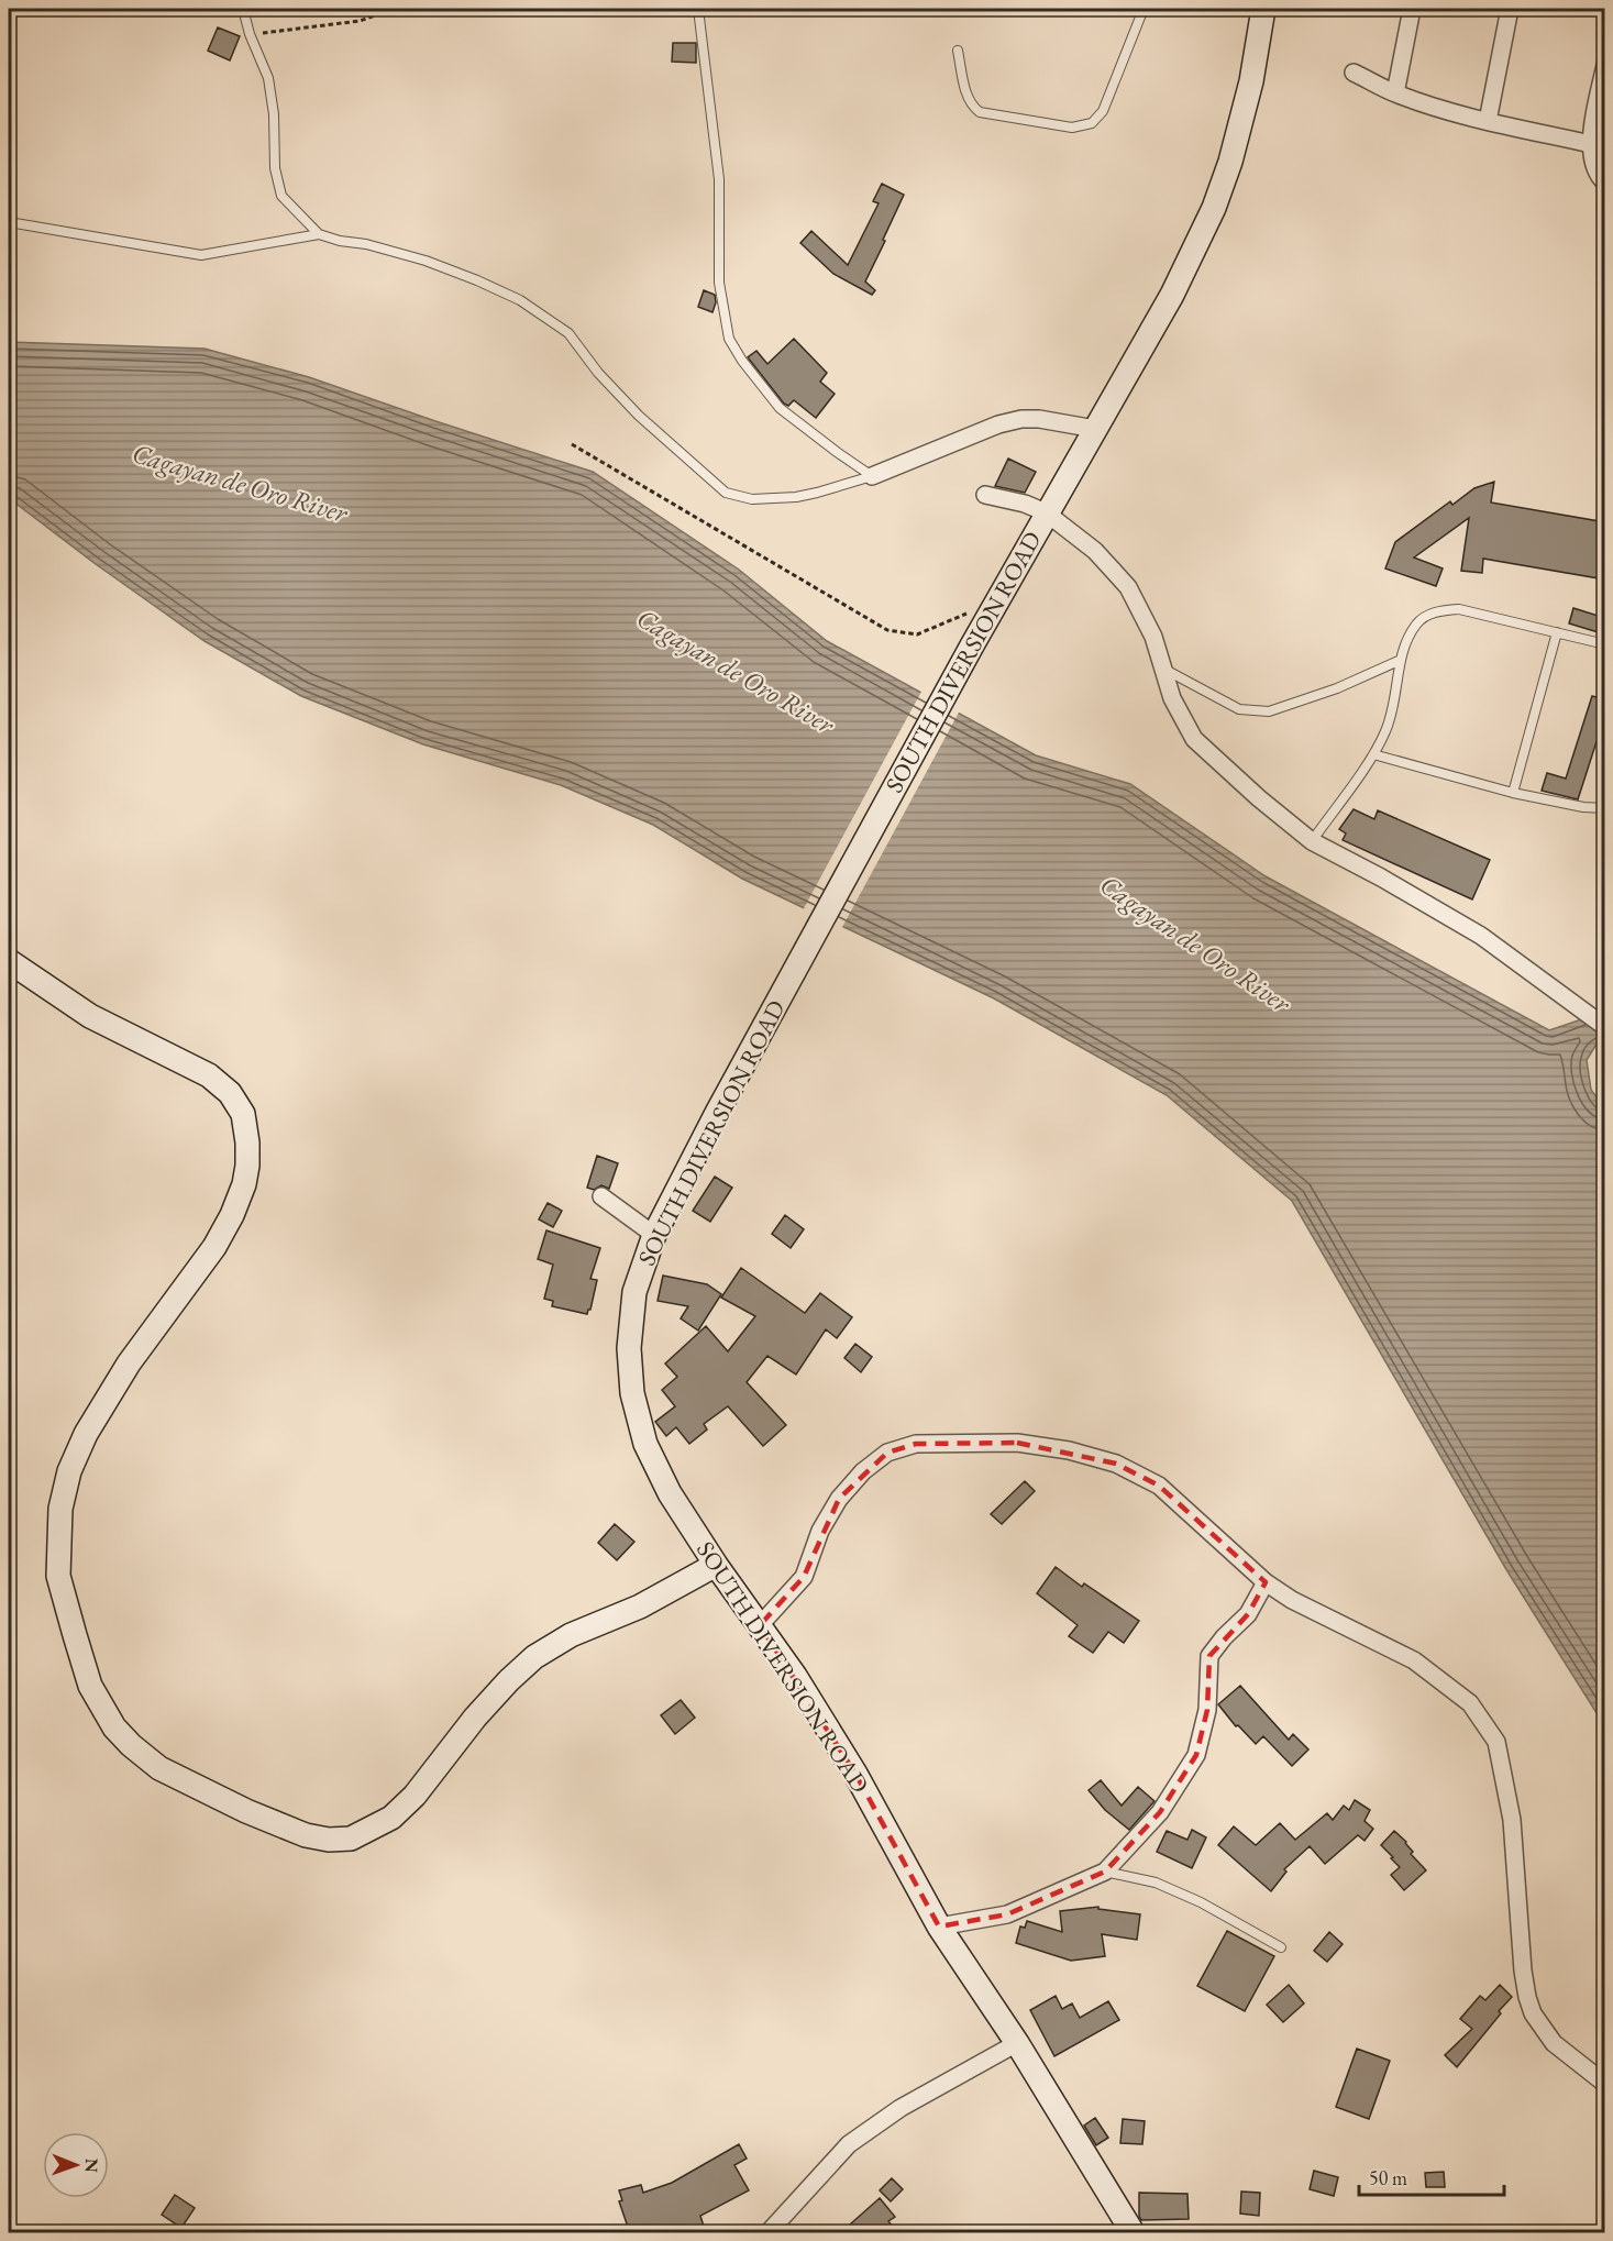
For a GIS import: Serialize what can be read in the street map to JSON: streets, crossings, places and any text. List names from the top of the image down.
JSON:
{
  "streets": {
    "main road": ["SOUTH DIVERSION ROAD"]
  },
  "water": ["Cagayan de Oro River"],
  "scale_bar": "50 m",
  "north": "right"
}
